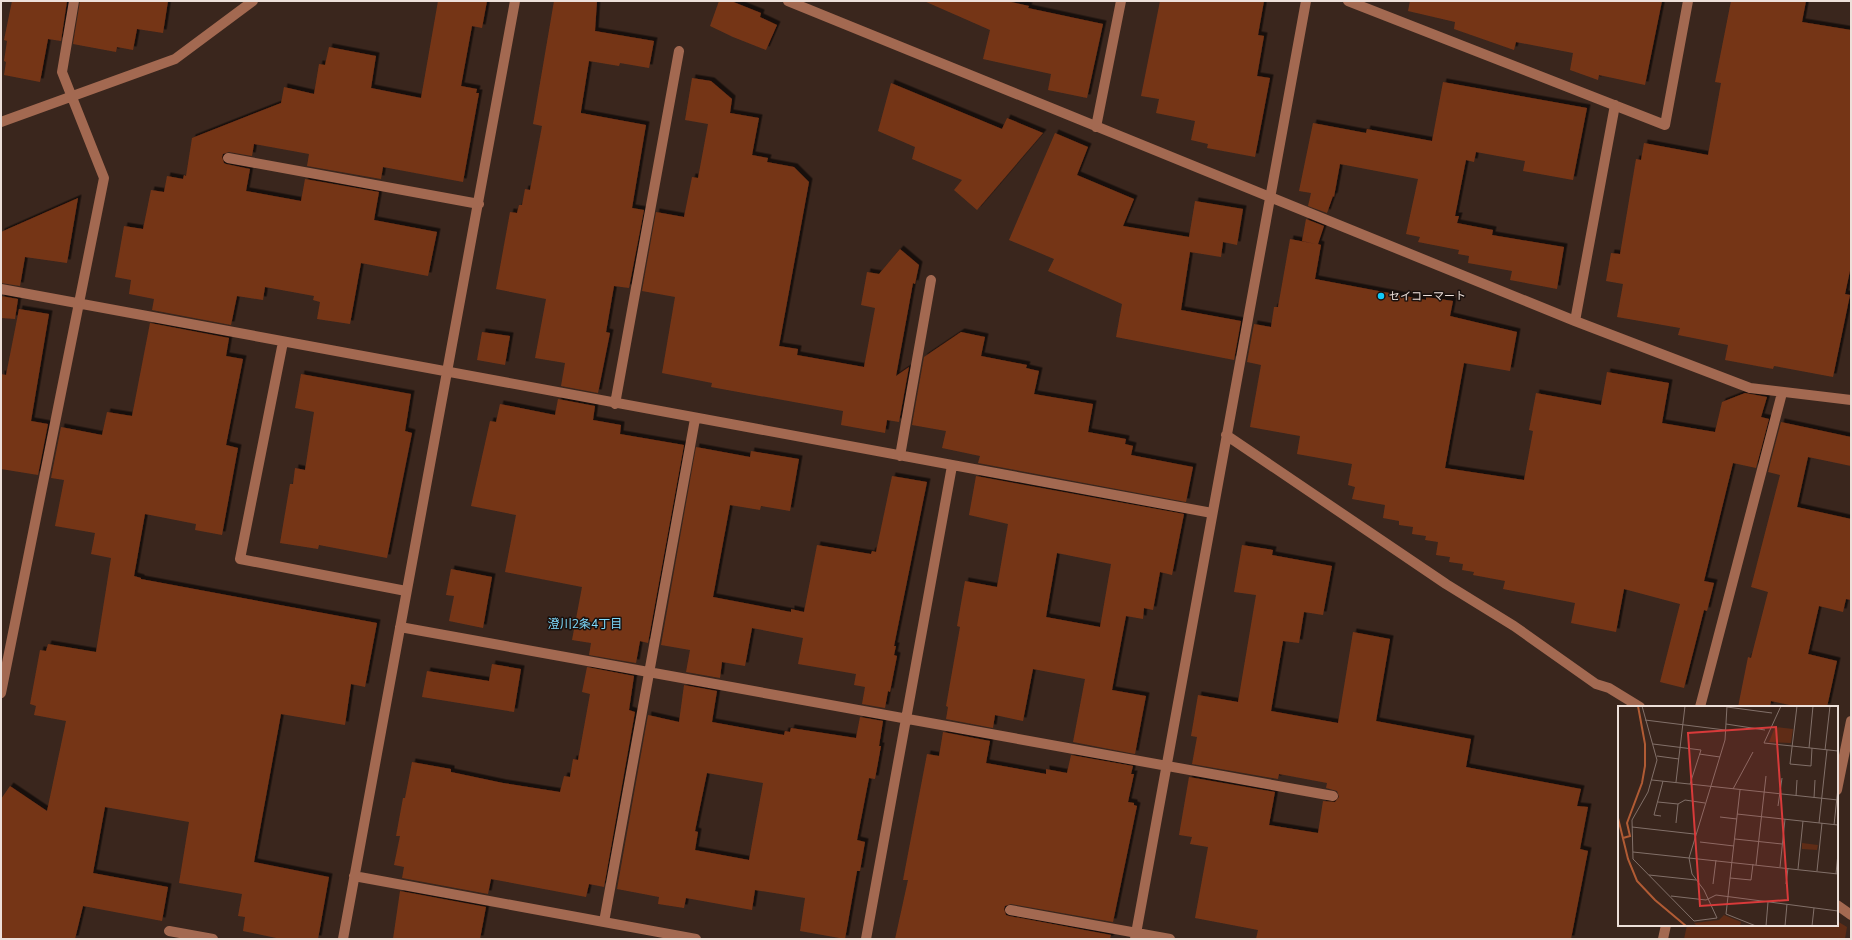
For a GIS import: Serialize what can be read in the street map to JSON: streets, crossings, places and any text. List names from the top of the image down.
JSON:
{
  "districts": ["澄川2条4丁目"],
  "places": ["セイコーマート"]
}
